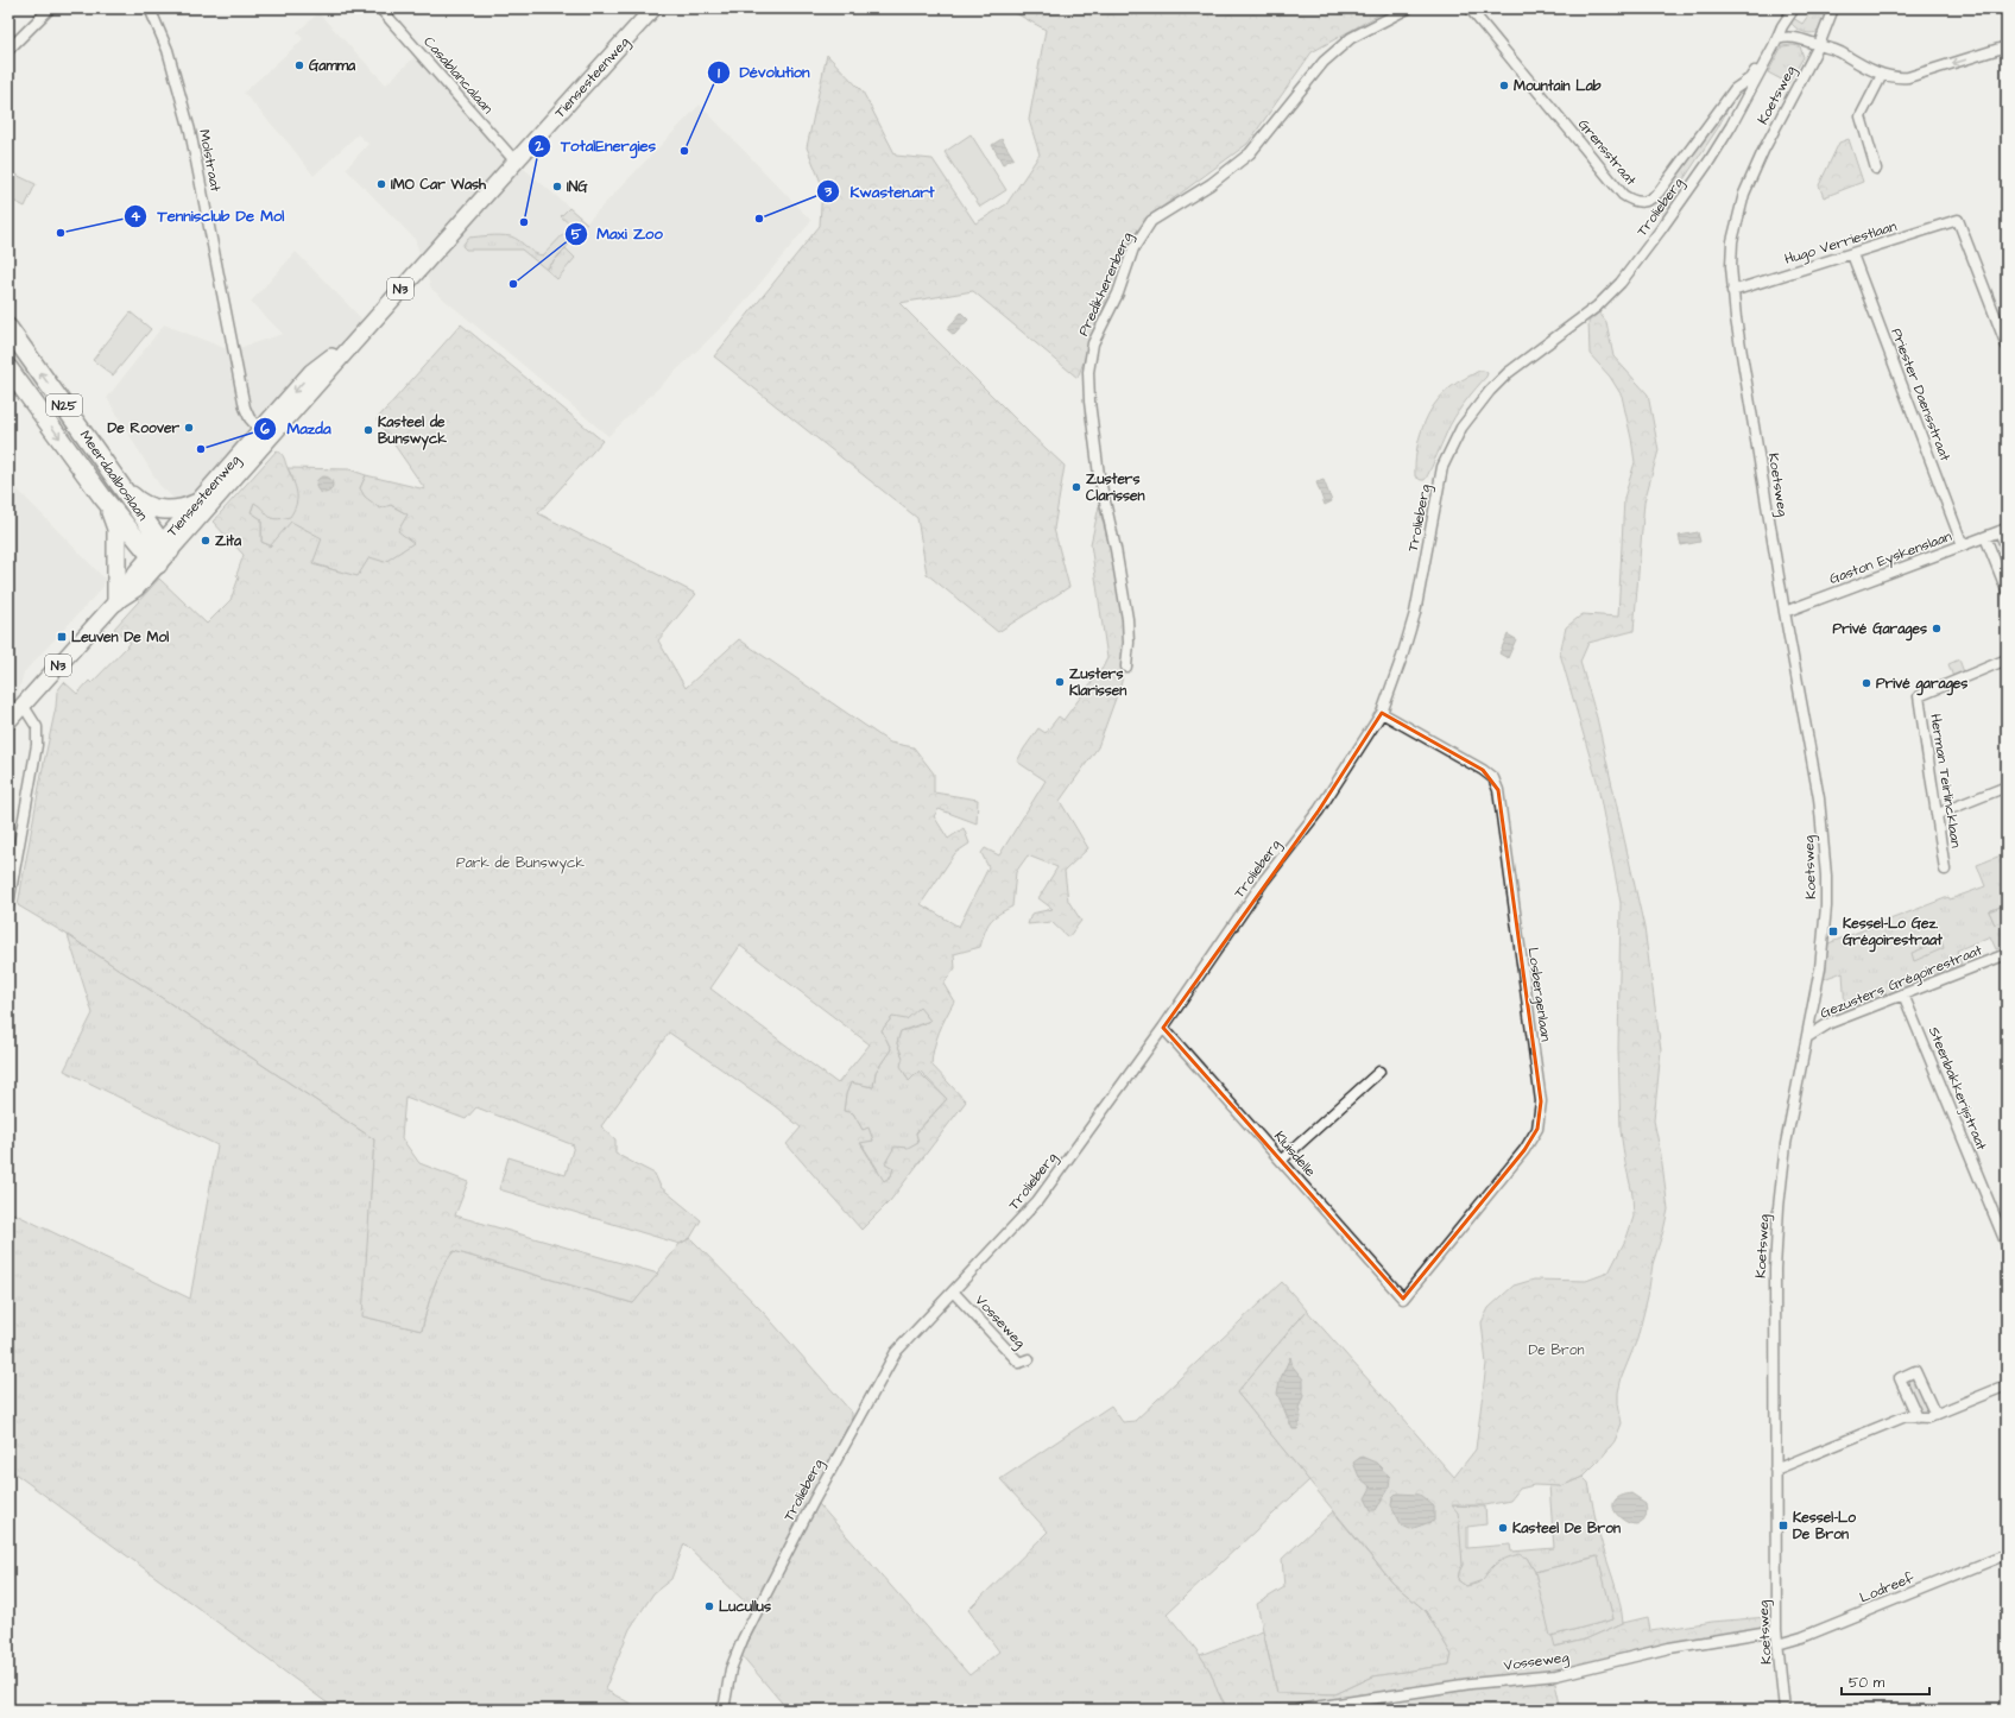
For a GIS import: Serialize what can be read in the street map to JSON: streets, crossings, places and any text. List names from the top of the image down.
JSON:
{
  "streets": {
    "highway": ["N25", "Meerdaalboslaan"],
    "main road": ["Tiensesteenweg", "N3"],
    "street": [
      "Casablancalaan",
      "Koetsweg",
      "Grensstraat",
      "Molstraat",
      "Trolieberg",
      "Hugo Verriestlaan",
      "Predikherenberg",
      "Priester Daensstraat",
      "Gaston Eyskenslaan",
      "Herman Teirlincklaan",
      "Gezusters Grégoirestraat",
      "Losbergenlaan",
      "Steenbakkerijstraat",
      "Kluisdelle",
      "Vosseweg",
      "Lodreef"
    ]
  },
  "crossings": [
    ["Casablancalaan", "Tiensesteenweg"],
    ["Tiensesteenweg", "Molstraat"],
    ["Tiensesteenweg", "Meerdaalboslaan"],
    ["Koetsweg", "Hugo Verriestlaan"],
    ["Koetsweg", "Gaston Eyskenslaan"],
    ["Koetsweg", "Gezusters Grégoirestraat"],
    ["Koetsweg", "Vosseweg"],
    ["Koetsweg", "Lodreef"],
    ["Grensstraat", "Trolieberg"],
    ["Trolieberg", "Losbergenlaan"],
    ["Trolieberg", "Kluisdelle"],
    ["Trolieberg", "Vosseweg"],
    ["Hugo Verriestlaan", "Priester Daensstraat"],
    ["Priester Daensstraat", "Gaston Eyskenslaan"],
    ["Gezusters Grégoirestraat", "Steenbakkerijstraat"],
    ["Losbergenlaan", "Kluisdelle"]
  ],
  "parks": ["Park de Bunswyck", "De Bron"],
  "places": {
    "other": [
      "Gamma",
      "Mountain Lab",
      "Dévolution",
      "IMO Car Wash",
      "ING",
      "Kwasten.art",
      "TotalEnergies",
      "Tennisclub De Mol",
      "Maxi Zoo",
      "De Roover",
      "Kasteel de Bunswyck",
      "Mazda",
      "Zusters Clarissen",
      "Zita",
      "Privé Garages",
      "Zusters Klarissen",
      "Privé garages",
      "Kasteel De Bron",
      "Lucullus"
    ],
    "transit": ["Leuven De Mol", "Kessel-Lo Gez. Grégoirestraat", "Kessel-Lo De Bron"]
  },
  "scale_bar": "50 m"
}
